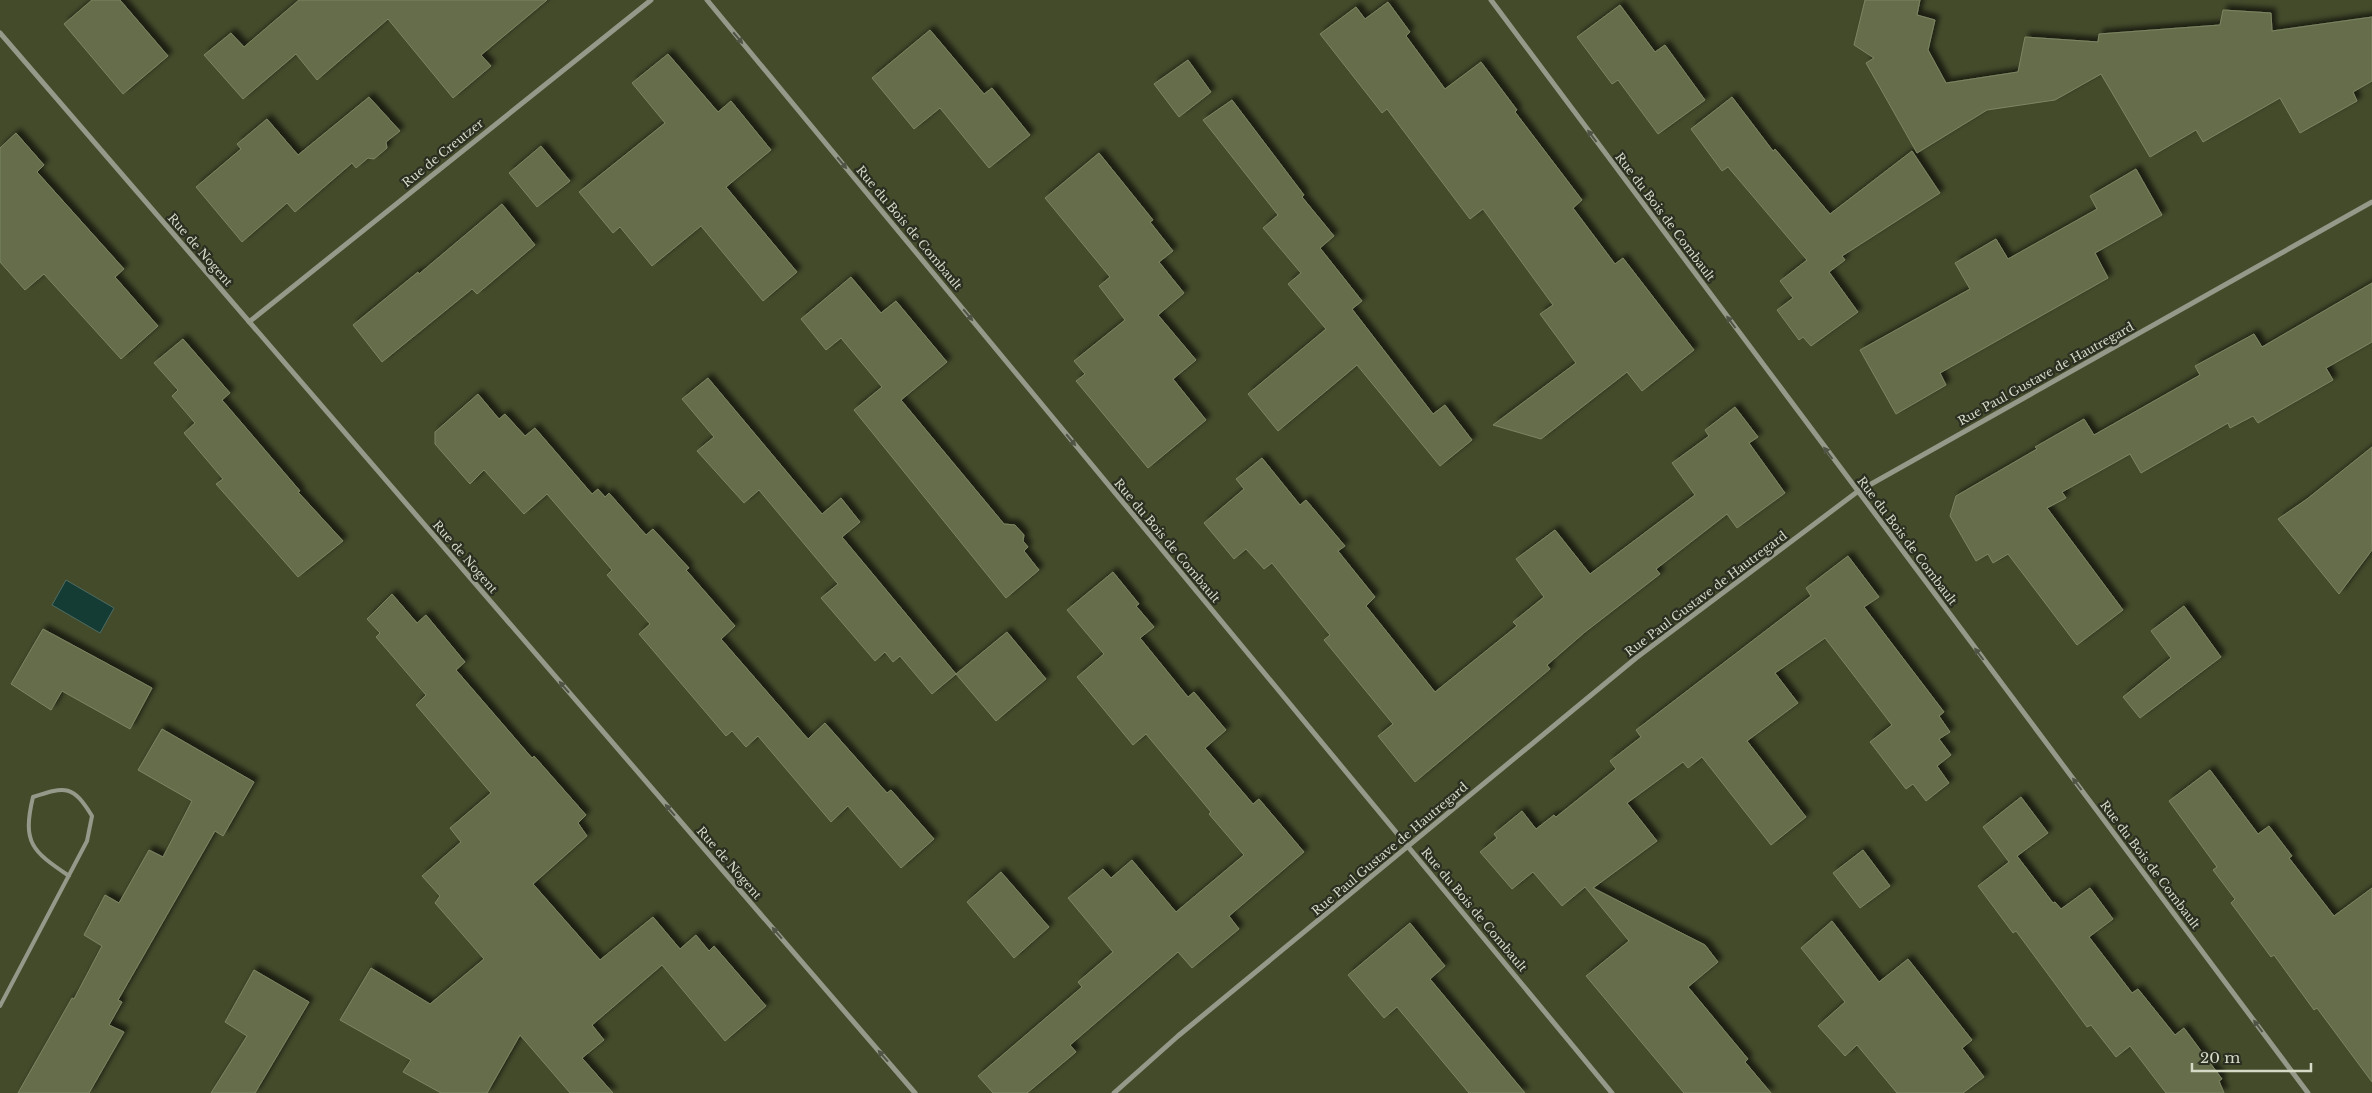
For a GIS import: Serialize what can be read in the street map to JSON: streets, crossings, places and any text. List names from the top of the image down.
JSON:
{
  "streets": {
    "street": [
      "Rue de Creutzer",
      "Rue du Bois de Combault",
      "Rue de Nogent",
      "Rue Paul Gustave de Hautregard"
    ]
  },
  "crossings": [
    ["Rue de Creutzer", "Rue de Nogent"],
    ["Rue du Bois de Combault", "Rue Paul Gustave de Hautregard"]
  ],
  "one_way": ["Rue de Nogent"],
  "scale_bar": "20 m"
}
